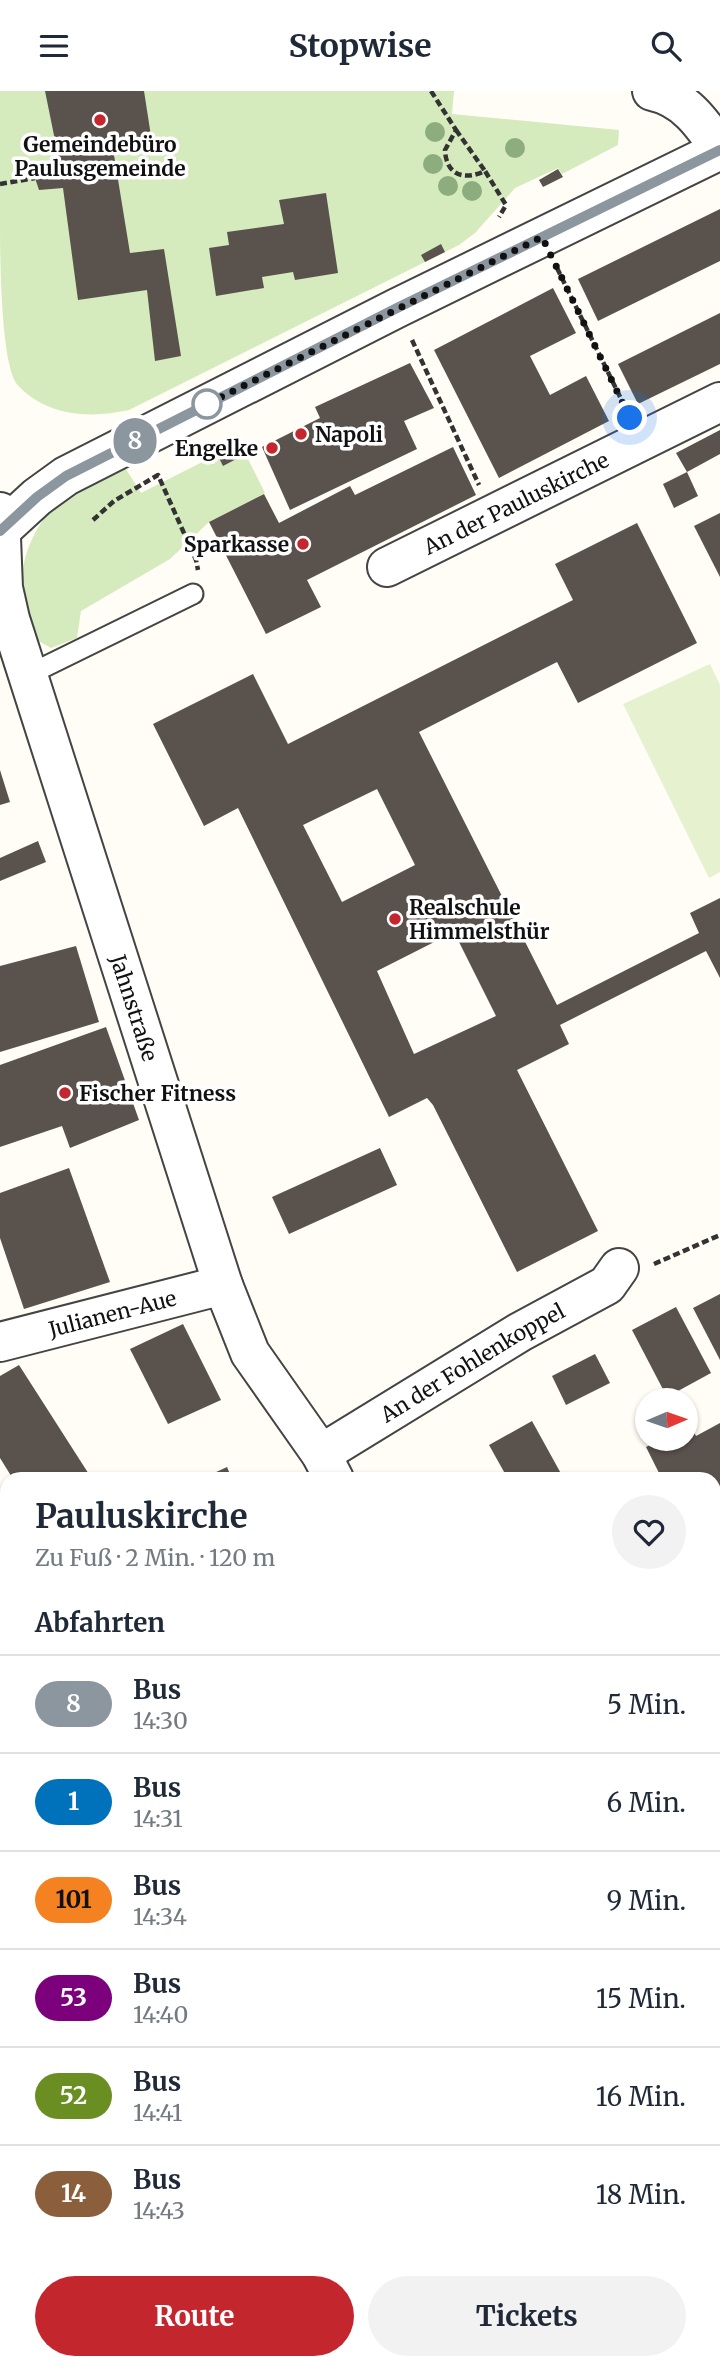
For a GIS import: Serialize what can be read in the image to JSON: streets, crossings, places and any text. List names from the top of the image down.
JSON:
{
  "streets": {
    "street": [
      "An der Pauluskirche",
      "Jahnstraße",
      "Julianen-Aue",
      "An der Fohlenkoppel"
    ]
  },
  "crossings": [
    ["Jahnstraße", "Julianen-Aue"],
    ["Jahnstraße", "An der Fohlenkoppel"]
  ],
  "places": [
    "Gemeindebüro Paulusgemeinde",
    "Napoli",
    "Engelke",
    "Sparkasse",
    "Realschule Himmelsthür",
    "Fischer Fitness"
  ],
  "lines": ["bus line 8"],
  "north": "right",
  "page": {
    "header": "Stopwise",
    "on_map": "8",
    "heading": [
      ["Pauluskirche", "Zu Fuß · 2 Min. · 120 m"],
      "Abfahrten"
    ],
    "list": [
      {
        "mark": "8",
        "name": "Bus",
        "note": "14:30",
        "value": "5 Min."
      },
      {
        "mark": "1",
        "name": "Bus",
        "note": "14:31",
        "value": "6 Min."
      },
      {
        "mark": "101",
        "name": "Bus",
        "note": "14:34",
        "value": "9 Min."
      },
      {
        "mark": "53",
        "name": "Bus",
        "note": "14:40",
        "value": "15 Min."
      },
      {
        "mark": "52",
        "name": "Bus",
        "note": "14:41",
        "value": "16 Min."
      },
      {
        "mark": "14",
        "name": "Bus",
        "note": "14:43",
        "value": "18 Min."
      }
    ],
    "buttons": ["Route", "Tickets"]
  }
}
